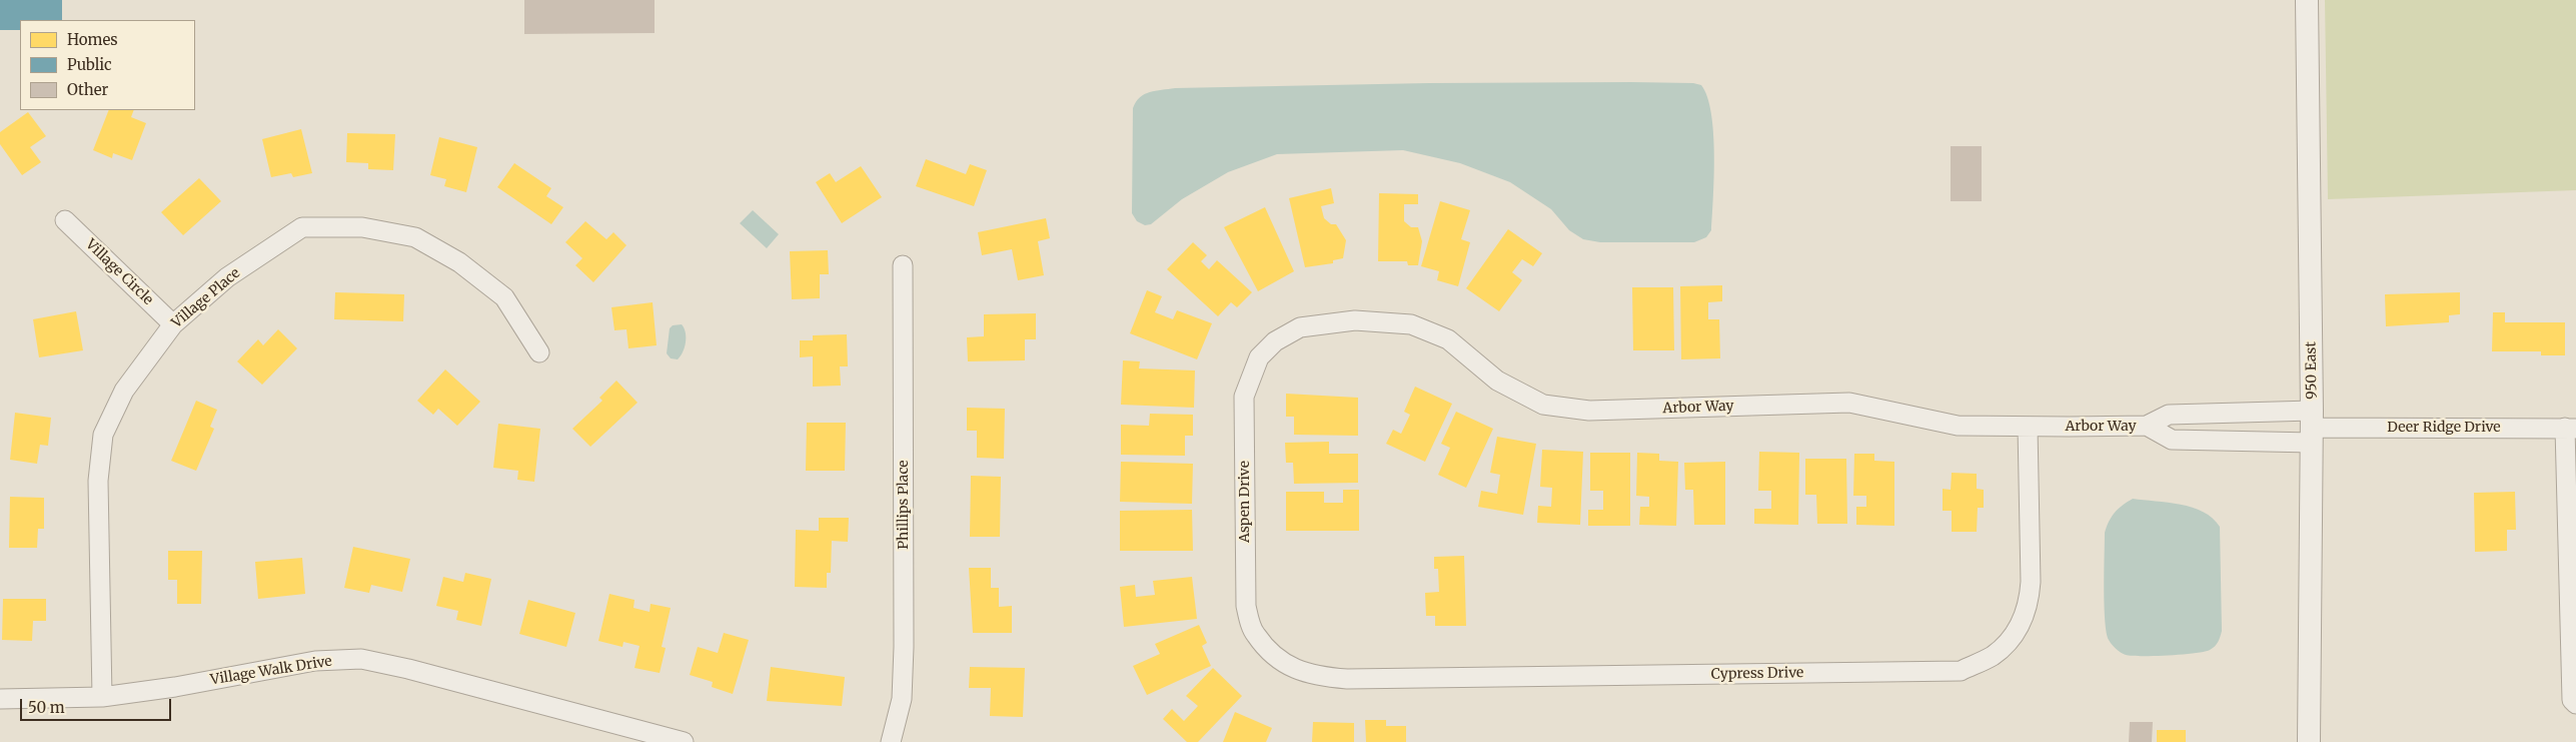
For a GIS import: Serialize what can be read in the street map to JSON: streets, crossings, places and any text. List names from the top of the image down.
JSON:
{
  "streets": {
    "street": [
      "Village Circle",
      "Village Place",
      "950 East",
      "Arbor Way",
      "Deer Ridge Drive",
      "Aspen Drive",
      "Phillips Place",
      "Village Walk Drive",
      "Cypress Drive"
    ]
  },
  "crossings": [
    ["Village Circle", "Village Place"],
    ["Village Place", "Village Walk Drive"],
    ["950 East", "Arbor Way"],
    ["950 East", "Deer Ridge Drive"],
    ["Arbor Way", "Deer Ridge Drive"],
    ["Arbor Way", "Aspen Drive"],
    ["Arbor Way", "Cypress Drive"],
    ["Aspen Drive", "Cypress Drive"]
  ],
  "legend": ["Homes", "Public", "Other"],
  "scale_bar": "50 m"
}
